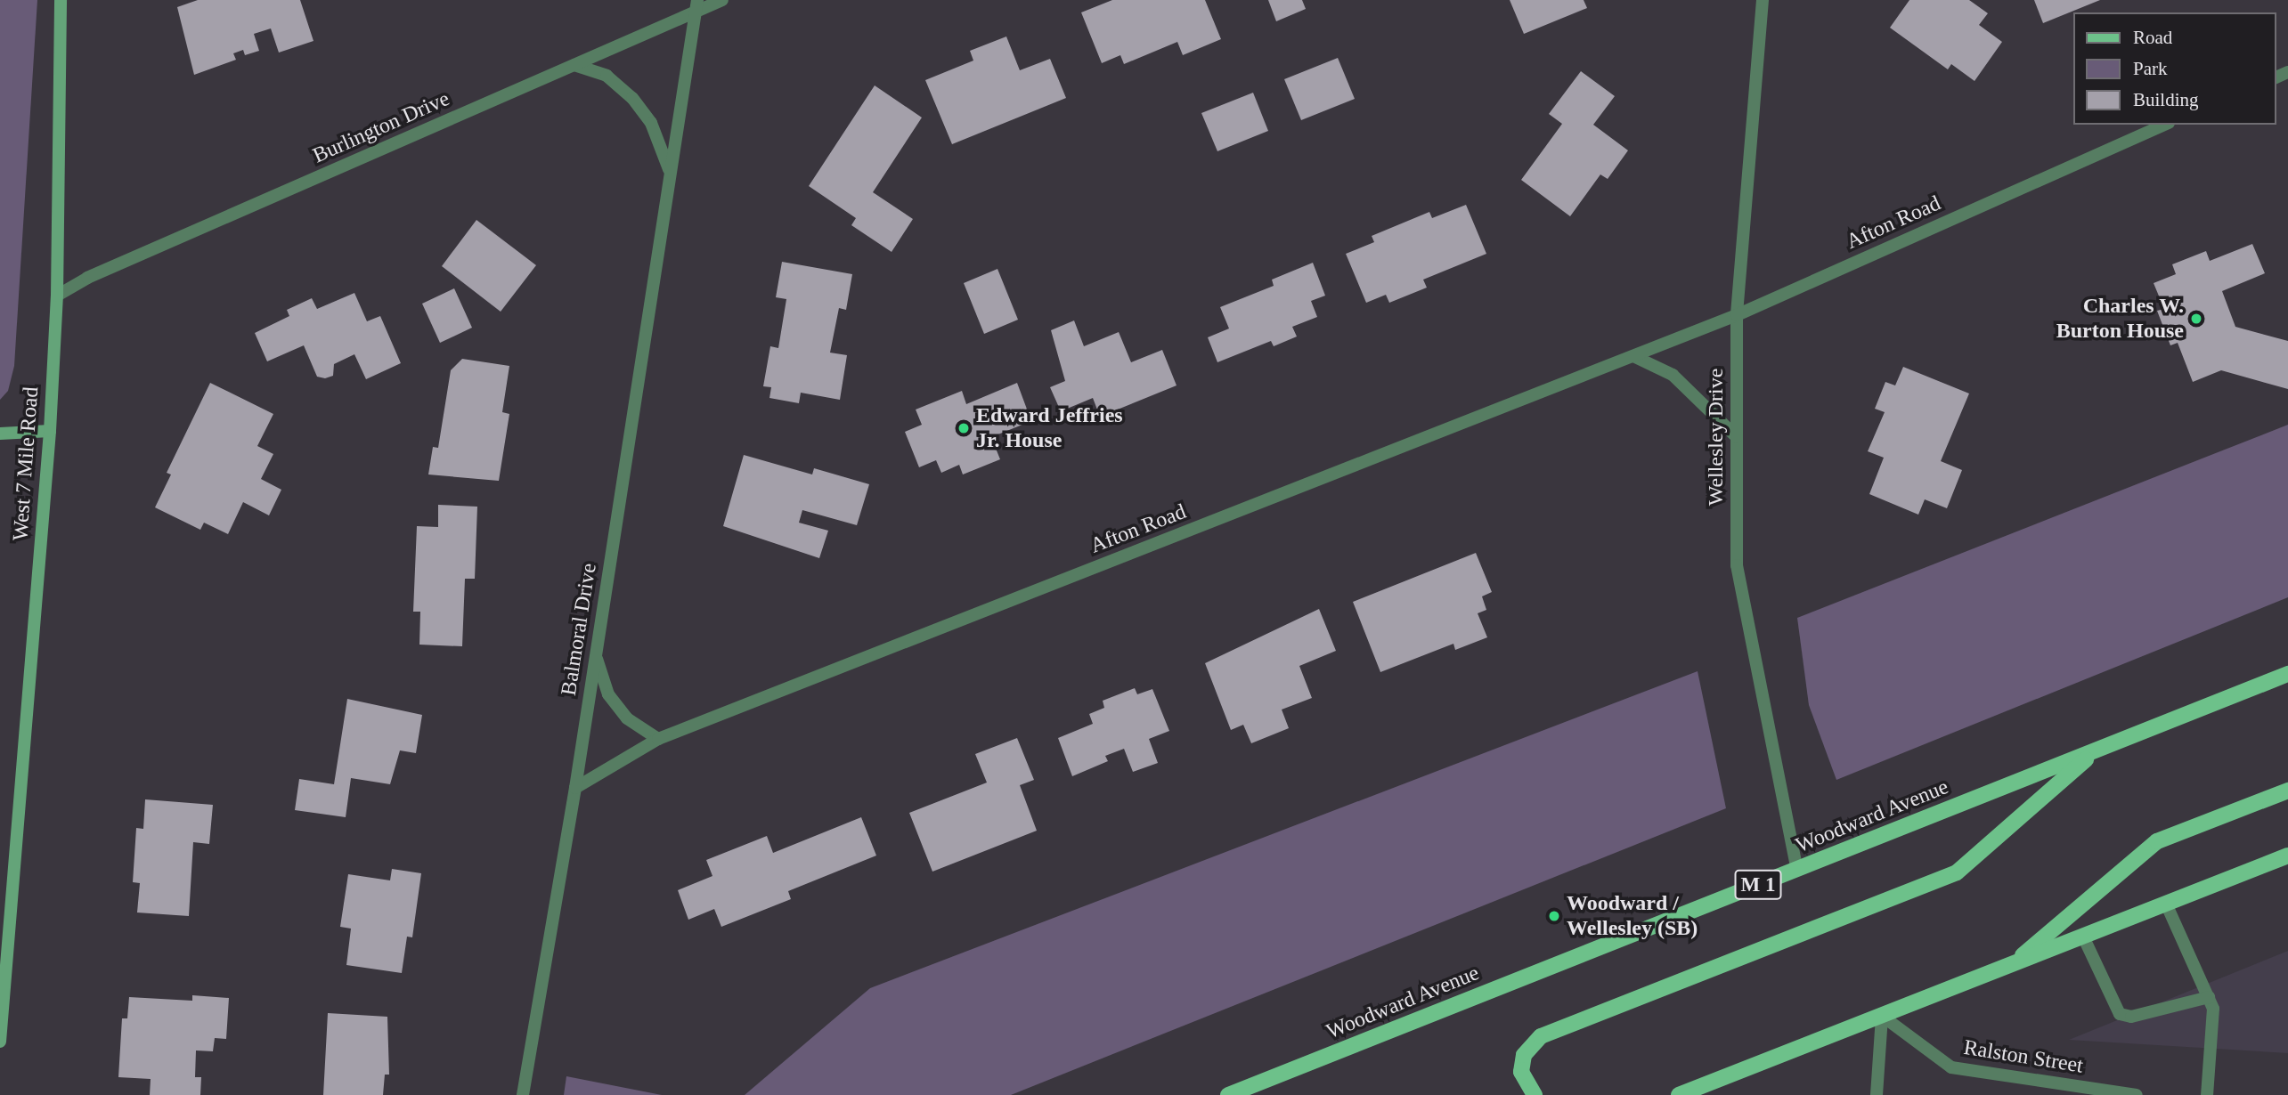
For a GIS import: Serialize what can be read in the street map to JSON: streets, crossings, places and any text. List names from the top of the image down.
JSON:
{
  "streets": {
    "main road": ["West 7 Mile Road", "Woodward Avenue", "M 1"],
    "street": [
      "Burlington Drive",
      "Afton Road",
      "Wellesley Drive",
      "Balmoral Drive",
      "Ralston Street"
    ]
  },
  "crossings": [
    ["Burlington Drive", "West 7 Mile Road"],
    ["Burlington Drive", "Balmoral Drive"],
    ["Afton Road", "Wellesley Drive"],
    ["Afton Road", "Balmoral Drive"],
    ["Wellesley Drive", "Woodward Avenue"]
  ],
  "places": ["Charles W. Burton House", "Edward Jeffries Jr. House", "Woodward / Wellesley (SB)"],
  "legend": ["Road", "Park", "Building"]
}
